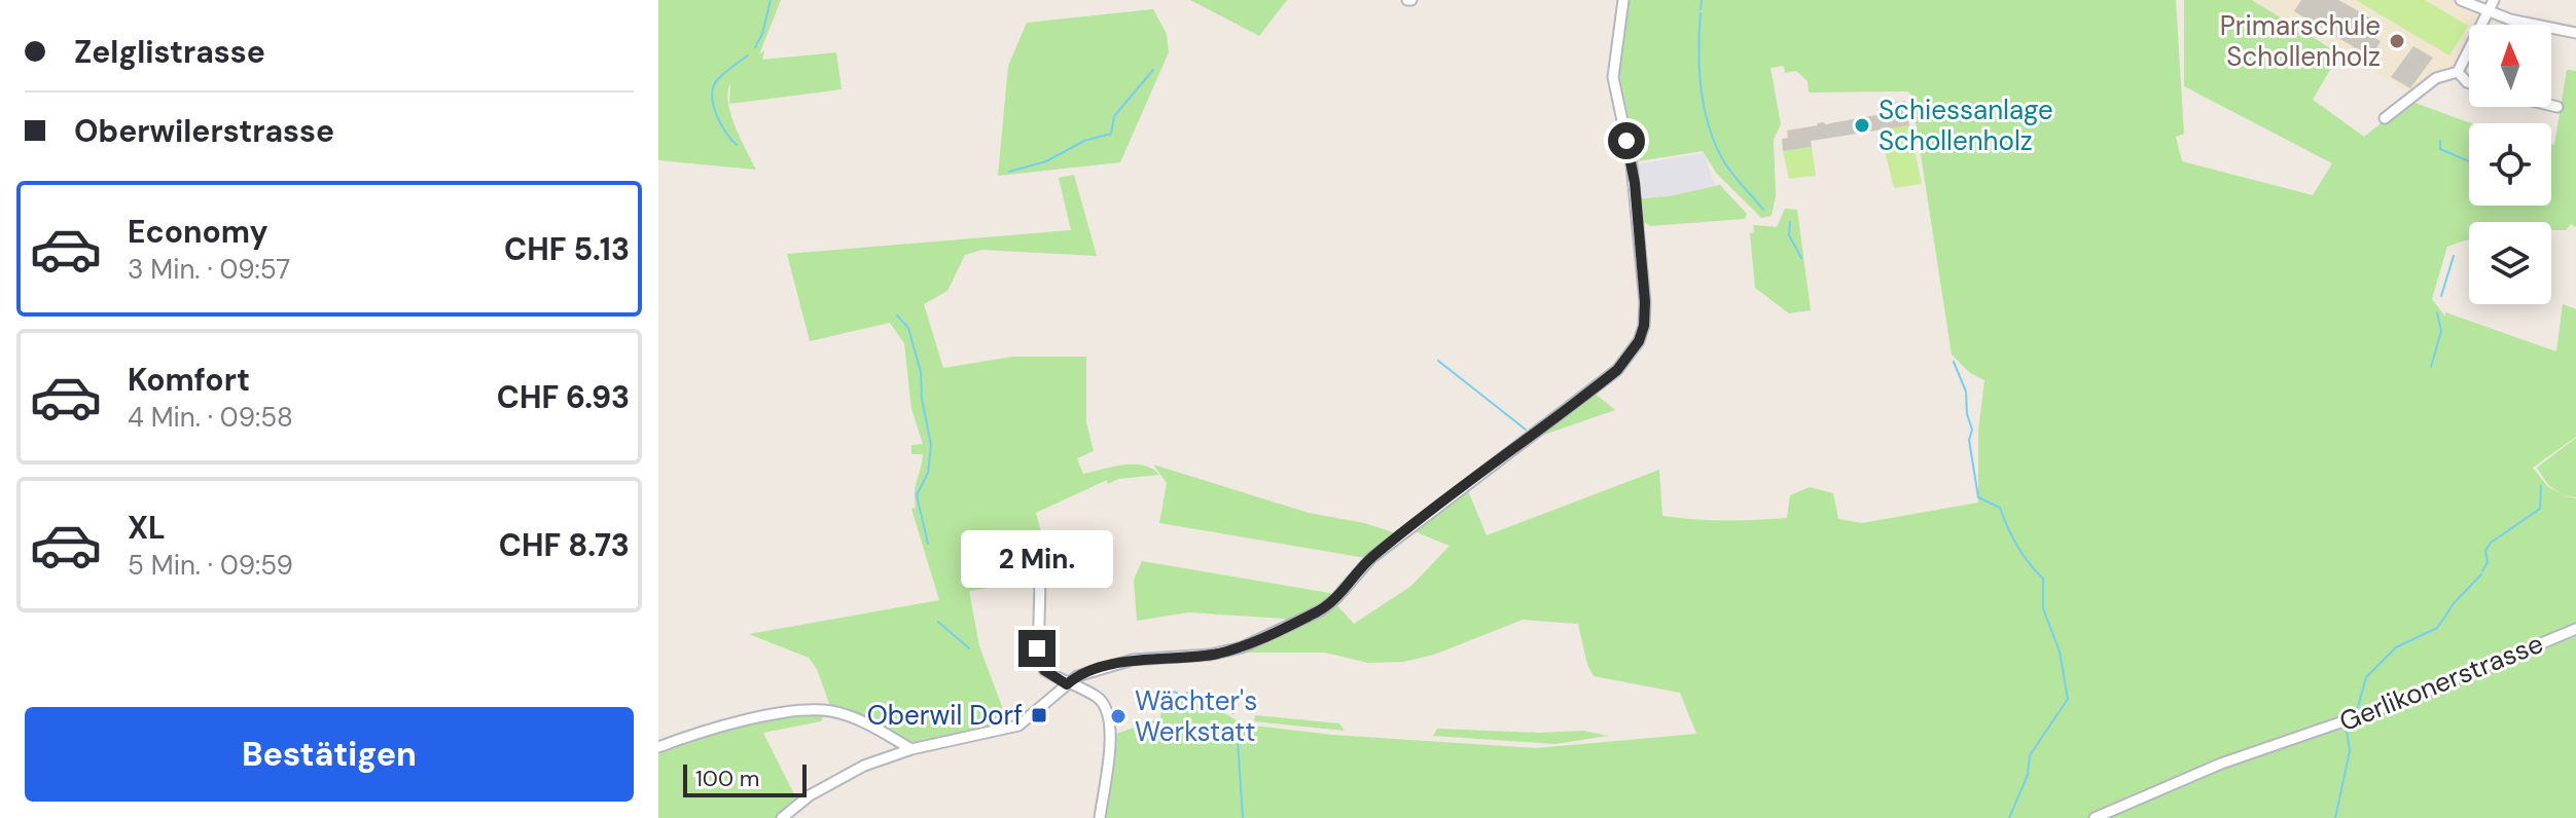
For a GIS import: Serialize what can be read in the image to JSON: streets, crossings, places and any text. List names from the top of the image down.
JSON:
{
  "streets": {
    "street": ["Gerlikonerstrasse"]
  },
  "places": {
    "other": ["Primarschule Schollenholz", "Schiessanlage Schollenholz", "Wächter's Werkstatt"],
    "transit": ["Oberwil Dorf"]
  },
  "scale_bar": "100 m",
  "north": "top",
  "page": {
    "banner": ["Zelglistrasse", "Oberwilerstrasse"],
    "list": [
      {
        "name": "Economy",
        "note": "3 Min. · 09:57",
        "value": "CHF 5.13"
      },
      {
        "name": "Komfort",
        "note": "4 Min. · 09:58",
        "value": "CHF 6.93"
      },
      {
        "name": "XL",
        "note": "5 Min. · 09:59",
        "value": "CHF 8.73"
      }
    ],
    "bubble": "2 Min.",
    "buttons": "Bestätigen",
    "scale": "100 m"
  }
}
